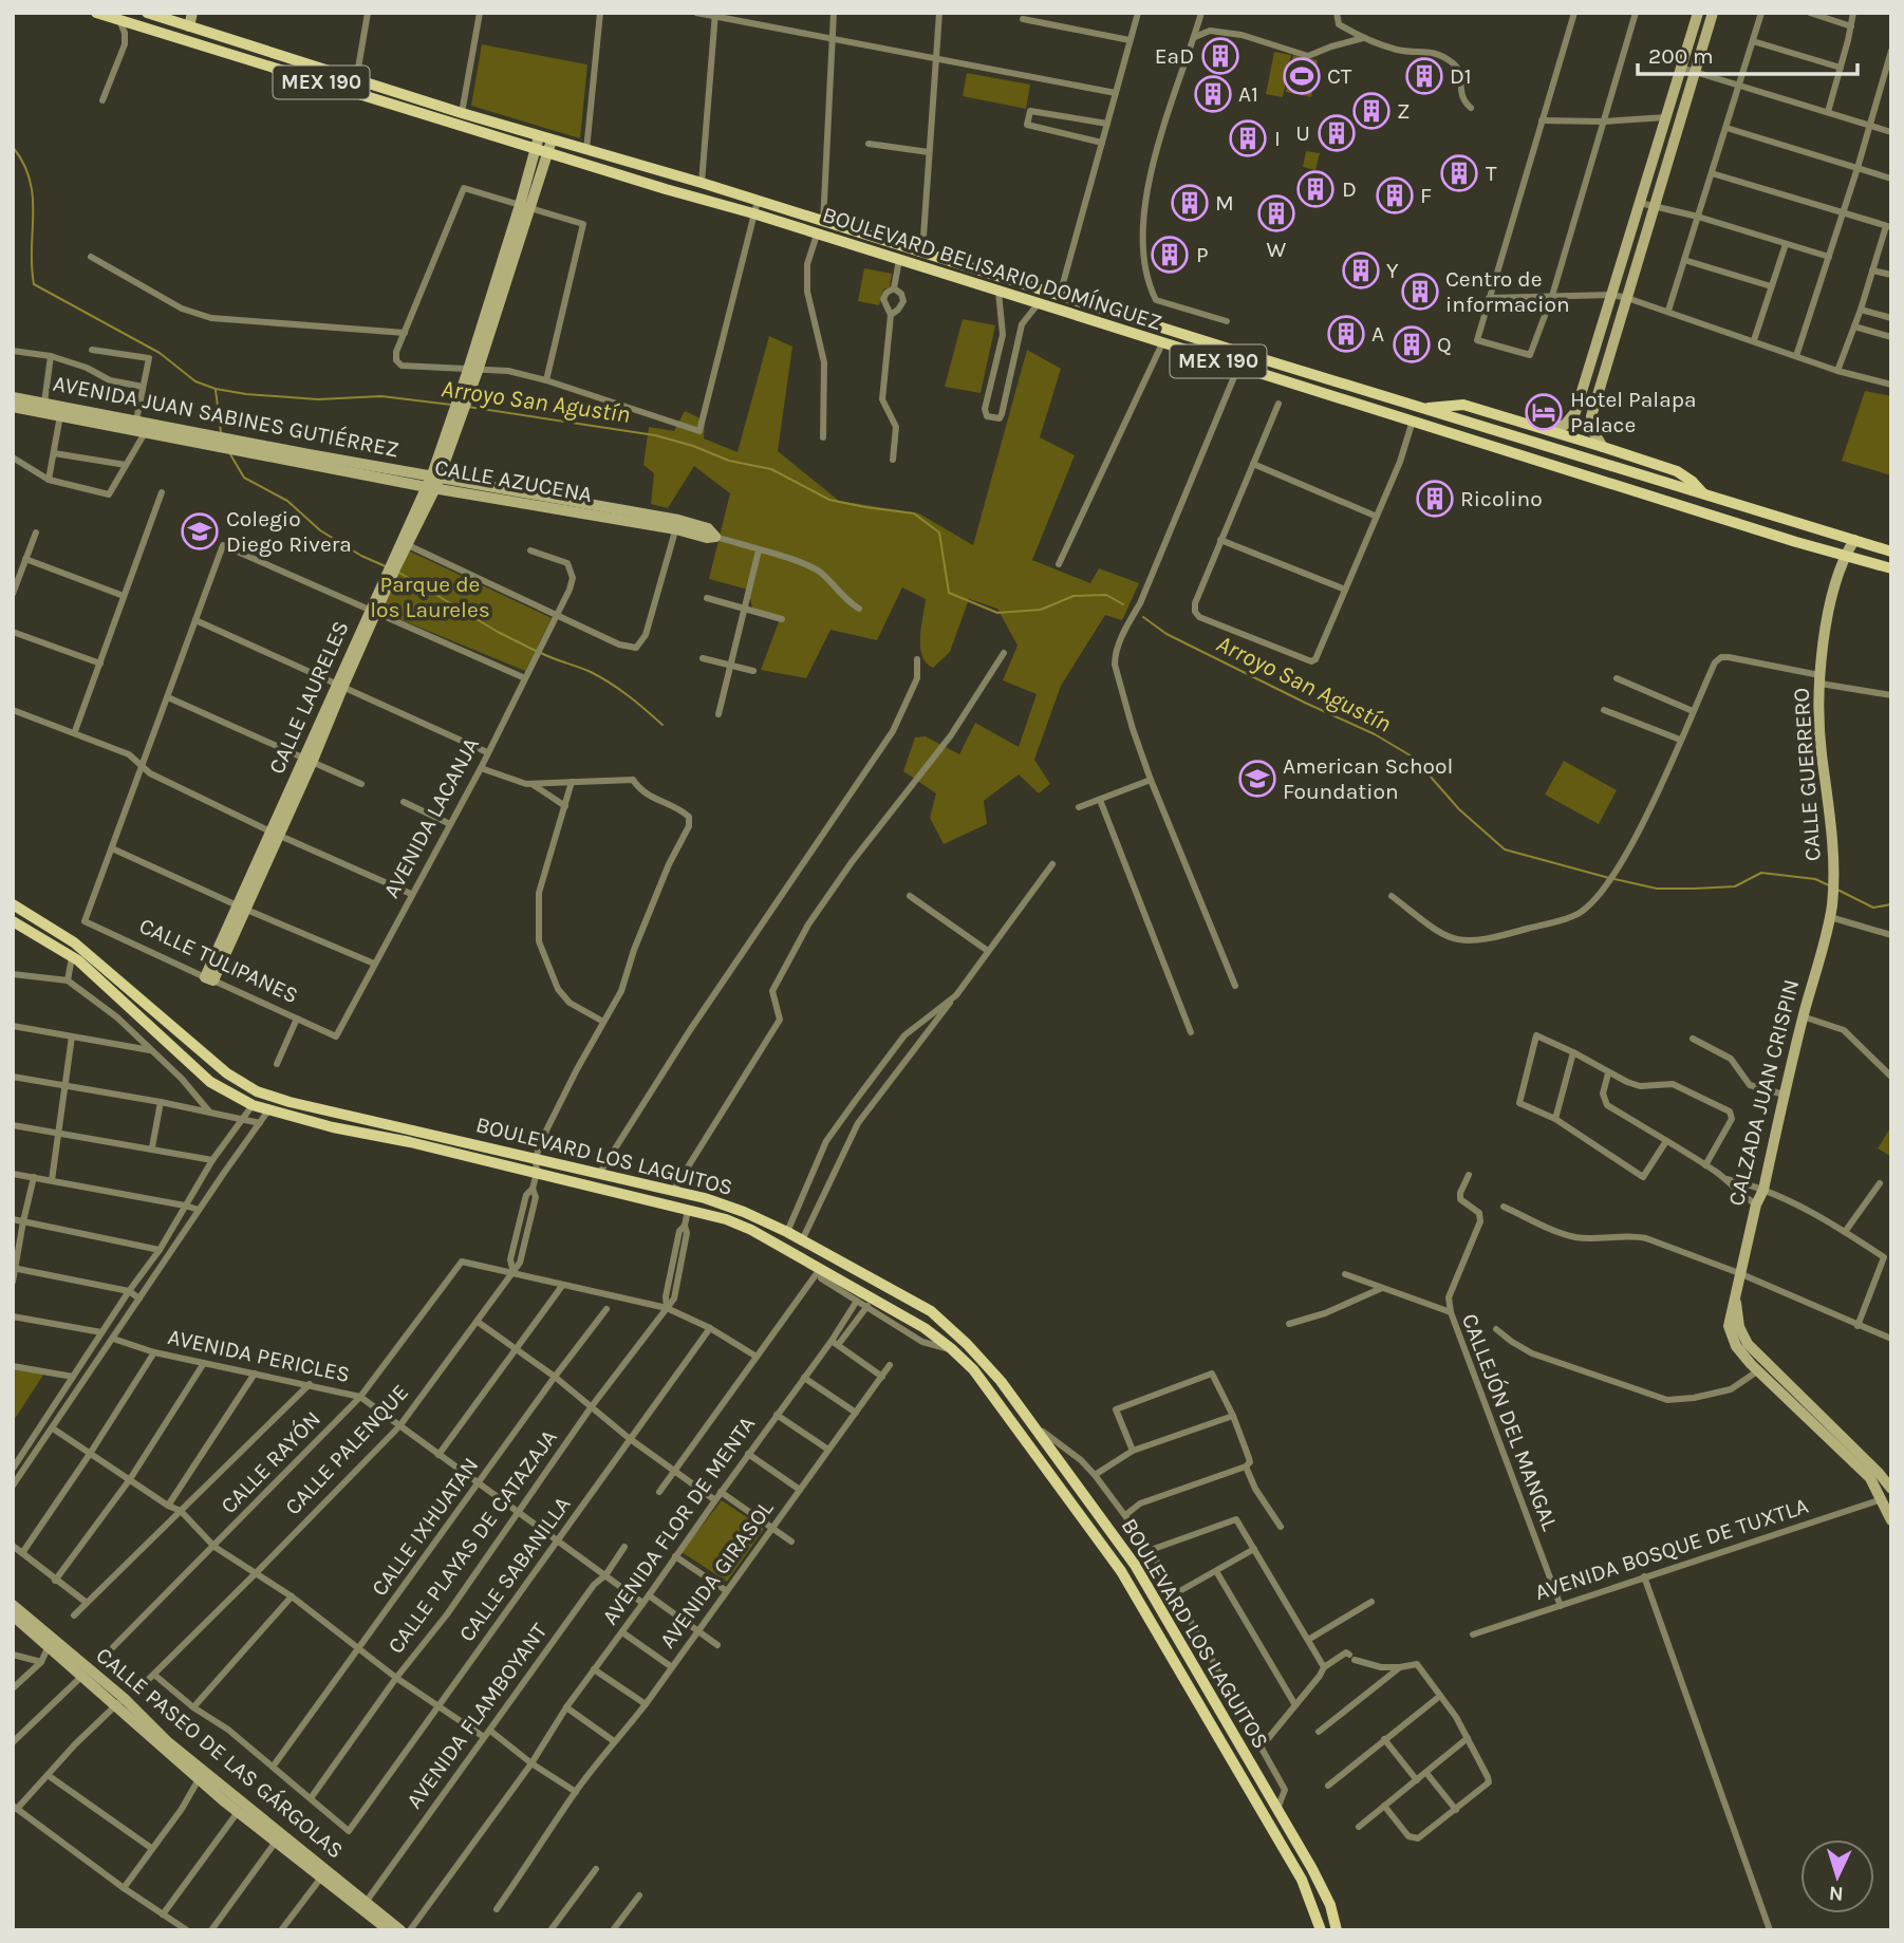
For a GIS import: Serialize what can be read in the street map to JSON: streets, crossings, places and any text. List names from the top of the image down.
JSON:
{
  "streets": {
    "main road": ["MEX 190", "BOULEVARD BELISARIO DOMÍNGUEZ", "BOULEVARD LOS LAGUITOS"],
    "street": [
      "AVENIDA JUAN SABINES GUTIÉRREZ",
      "CALLE AZUCENA",
      "CALLE GUERRERO",
      "AVENIDA LACANJA",
      "CALLE TULIPANES",
      "CALZADA JUAN CRISPIN",
      "AVENIDA PERICLES",
      "CALLEJÓN DEL MANGAL",
      "CALLE PALENQUE",
      "CALLE RAYÓN",
      "AVENIDA FLOR DE MENTA",
      "CALLE IXHUATAN",
      "CALLE PLAYAS DE CATAZAJA",
      "AVENIDA BOSQUE DE TUXTLA",
      "CALLE SABANILLA",
      "AVENIDA GIRASOL",
      "AVENIDA FLAMBOYANT",
      "CALLE PASEO DE LAS GÁRGOLAS"
    ]
  },
  "crossings": [
    ["MEX 190", "BOULEVARD BELISARIO DOMÍNGUEZ"],
    ["BOULEVARD BELISARIO DOMÍNGUEZ", "CALLE GUERRERO"],
    ["AVENIDA JUAN SABINES GUTIÉRREZ", "CALLE AZUCENA"],
    ["CALLE GUERRERO", "CALZADA JUAN CRISPIN"],
    ["AVENIDA LACANJA", "CALLE TULIPANES"],
    ["CALZADA JUAN CRISPIN", "AVENIDA BOSQUE DE TUXTLA"],
    ["AVENIDA PERICLES", "CALLE PALENQUE"],
    ["AVENIDA PERICLES", "CALLE RAYÓN"],
    ["AVENIDA PERICLES", "AVENIDA FLOR DE MENTA"],
    ["AVENIDA PERICLES", "CALLE IXHUATAN"],
    ["AVENIDA PERICLES", "CALLE PLAYAS DE CATAZAJA"],
    ["AVENIDA PERICLES", "CALLE SABANILLA"],
    ["AVENIDA PERICLES", "AVENIDA FLAMBOYANT"],
    ["CALLEJÓN DEL MANGAL", "AVENIDA BOSQUE DE TUXTLA"],
    ["CALLE PALENQUE", "CALLE RAYÓN"],
    ["CALLE PLAYAS DE CATAZAJA", "CALLE SABANILLA"],
    ["AVENIDA FLAMBOYANT", "CALLE PASEO DE LAS GÁRGOLAS"]
  ],
  "water": ["Arroyo San Agustín"],
  "parks": ["Parque de los Laureles"],
  "places": {
    "building": [
      "EaD",
      "D1",
      "A1",
      "Z",
      "U",
      "I",
      "T",
      "D",
      "F",
      "M",
      "W",
      "P",
      "Y",
      "Centro de informacion",
      "A",
      "Q",
      "Ricolino"
    ],
    "sports": ["CT"],
    "hotel": ["Hotel Palapa Palace"],
    "school or university": ["Colegio Diego Rivera", "American School Foundation"]
  },
  "scale_bar": "200 m",
  "north": "bottom"
}
